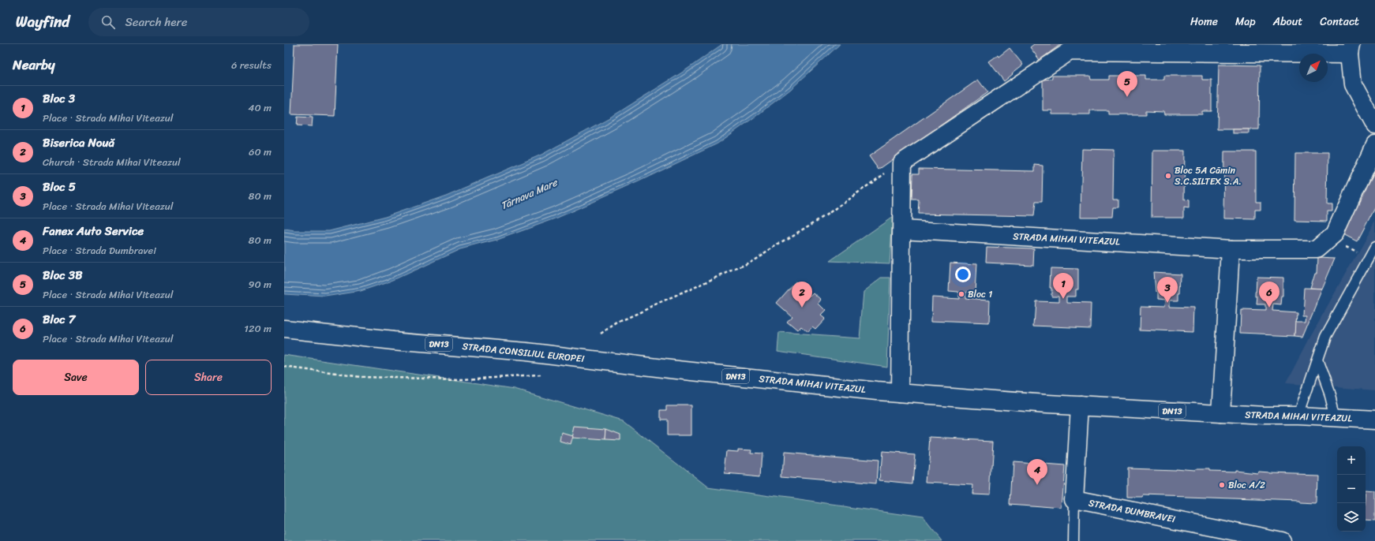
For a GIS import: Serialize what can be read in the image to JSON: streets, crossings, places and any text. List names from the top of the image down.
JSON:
{
  "streets": {
    "main road": [
      "STRADA MIHAI VITEAZUL",
      "DN13",
      "STRADA CONSILIUL EUROPEI",
      "STRADA DUMBRAVEI"
    ]
  },
  "crossings": [
    ["STRADA MIHAI VITEAZUL", "STRADA CONSILIUL EUROPEI"],
    ["STRADA MIHAI VITEAZUL", "STRADA DUMBRAVEI"]
  ],
  "water": ["Târnava Mare"],
  "places": ["Bloc 5A Cămin S.C.SILTEX S.A.", "Bloc 1", "Bloc A/2"],
  "north": "top right",
  "page": {
    "header": "Wayfind",
    "search": "Search here",
    "nav": [
      "Home",
      "Map",
      "About",
      "Contact"
    ],
    "heading": ["Nearby", "6 results"],
    "pins": [
      "5",
      "1",
      "3",
      "2",
      "6",
      "4"
    ],
    "list": [
      {
        "mark": "1",
        "name": "Bloc 3",
        "note": "Place · Strada Mihai Viteazul",
        "value": "40 m"
      },
      {
        "mark": "2",
        "name": "Biserica Nouă",
        "note": "Church · Strada Mihai Viteazul",
        "value": "60 m"
      },
      {
        "mark": "3",
        "name": "Bloc 5",
        "note": "Place · Strada Mihai Viteazul",
        "value": "80 m"
      },
      {
        "mark": "4",
        "name": "Fanex Auto Service",
        "note": "Place · Strada Dumbravei",
        "value": "80 m"
      },
      {
        "mark": "5",
        "name": "Bloc 3B",
        "note": "Place · Strada Mihai Viteazul",
        "value": "90 m"
      },
      {
        "mark": "6",
        "name": "Bloc 7",
        "note": "Place · Strada Mihai Viteazul",
        "value": "120 m"
      }
    ],
    "buttons": ["Save", "Share"],
    "map_buttons": ["+", "−"]
  }
}
